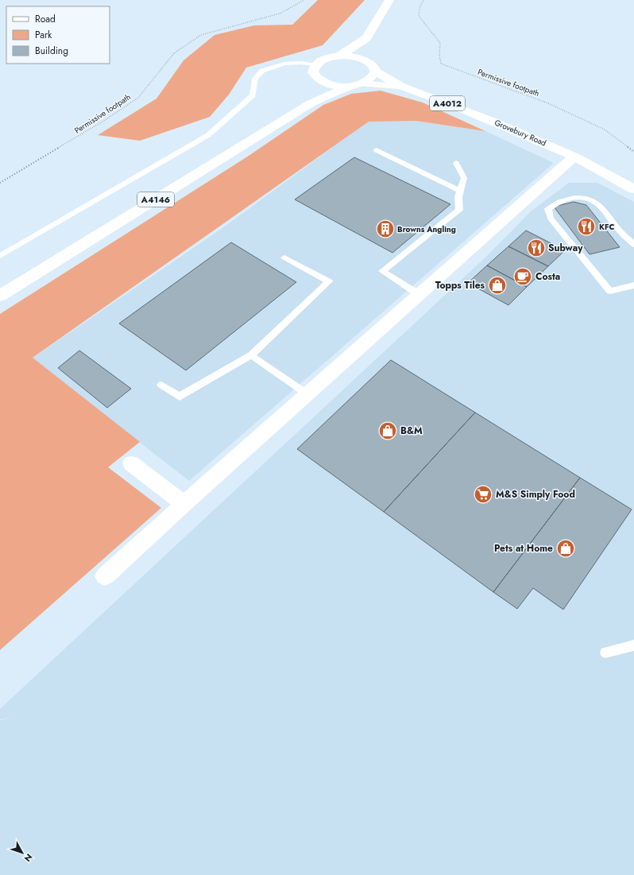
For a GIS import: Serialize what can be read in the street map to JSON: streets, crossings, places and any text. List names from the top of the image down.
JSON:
{
  "streets": {
    "main road": ["A4012", "Grovebury Road", "A4146"],
    "path": ["Permissive footpath"]
  },
  "crossings": [
    ["Grovebury Road", "A4146"]
  ],
  "places": {
    "restaurant": ["KFC", "Subway"],
    "building": ["Browns Angling"],
    "cafe": ["Costa"],
    "shop": ["Topps Tiles", "B&M", "Pets at Home"],
    "supermarket": ["M&S Simply Food"]
  },
  "legend": ["Road", "Park", "Building"],
  "north": "bottom right"
}
